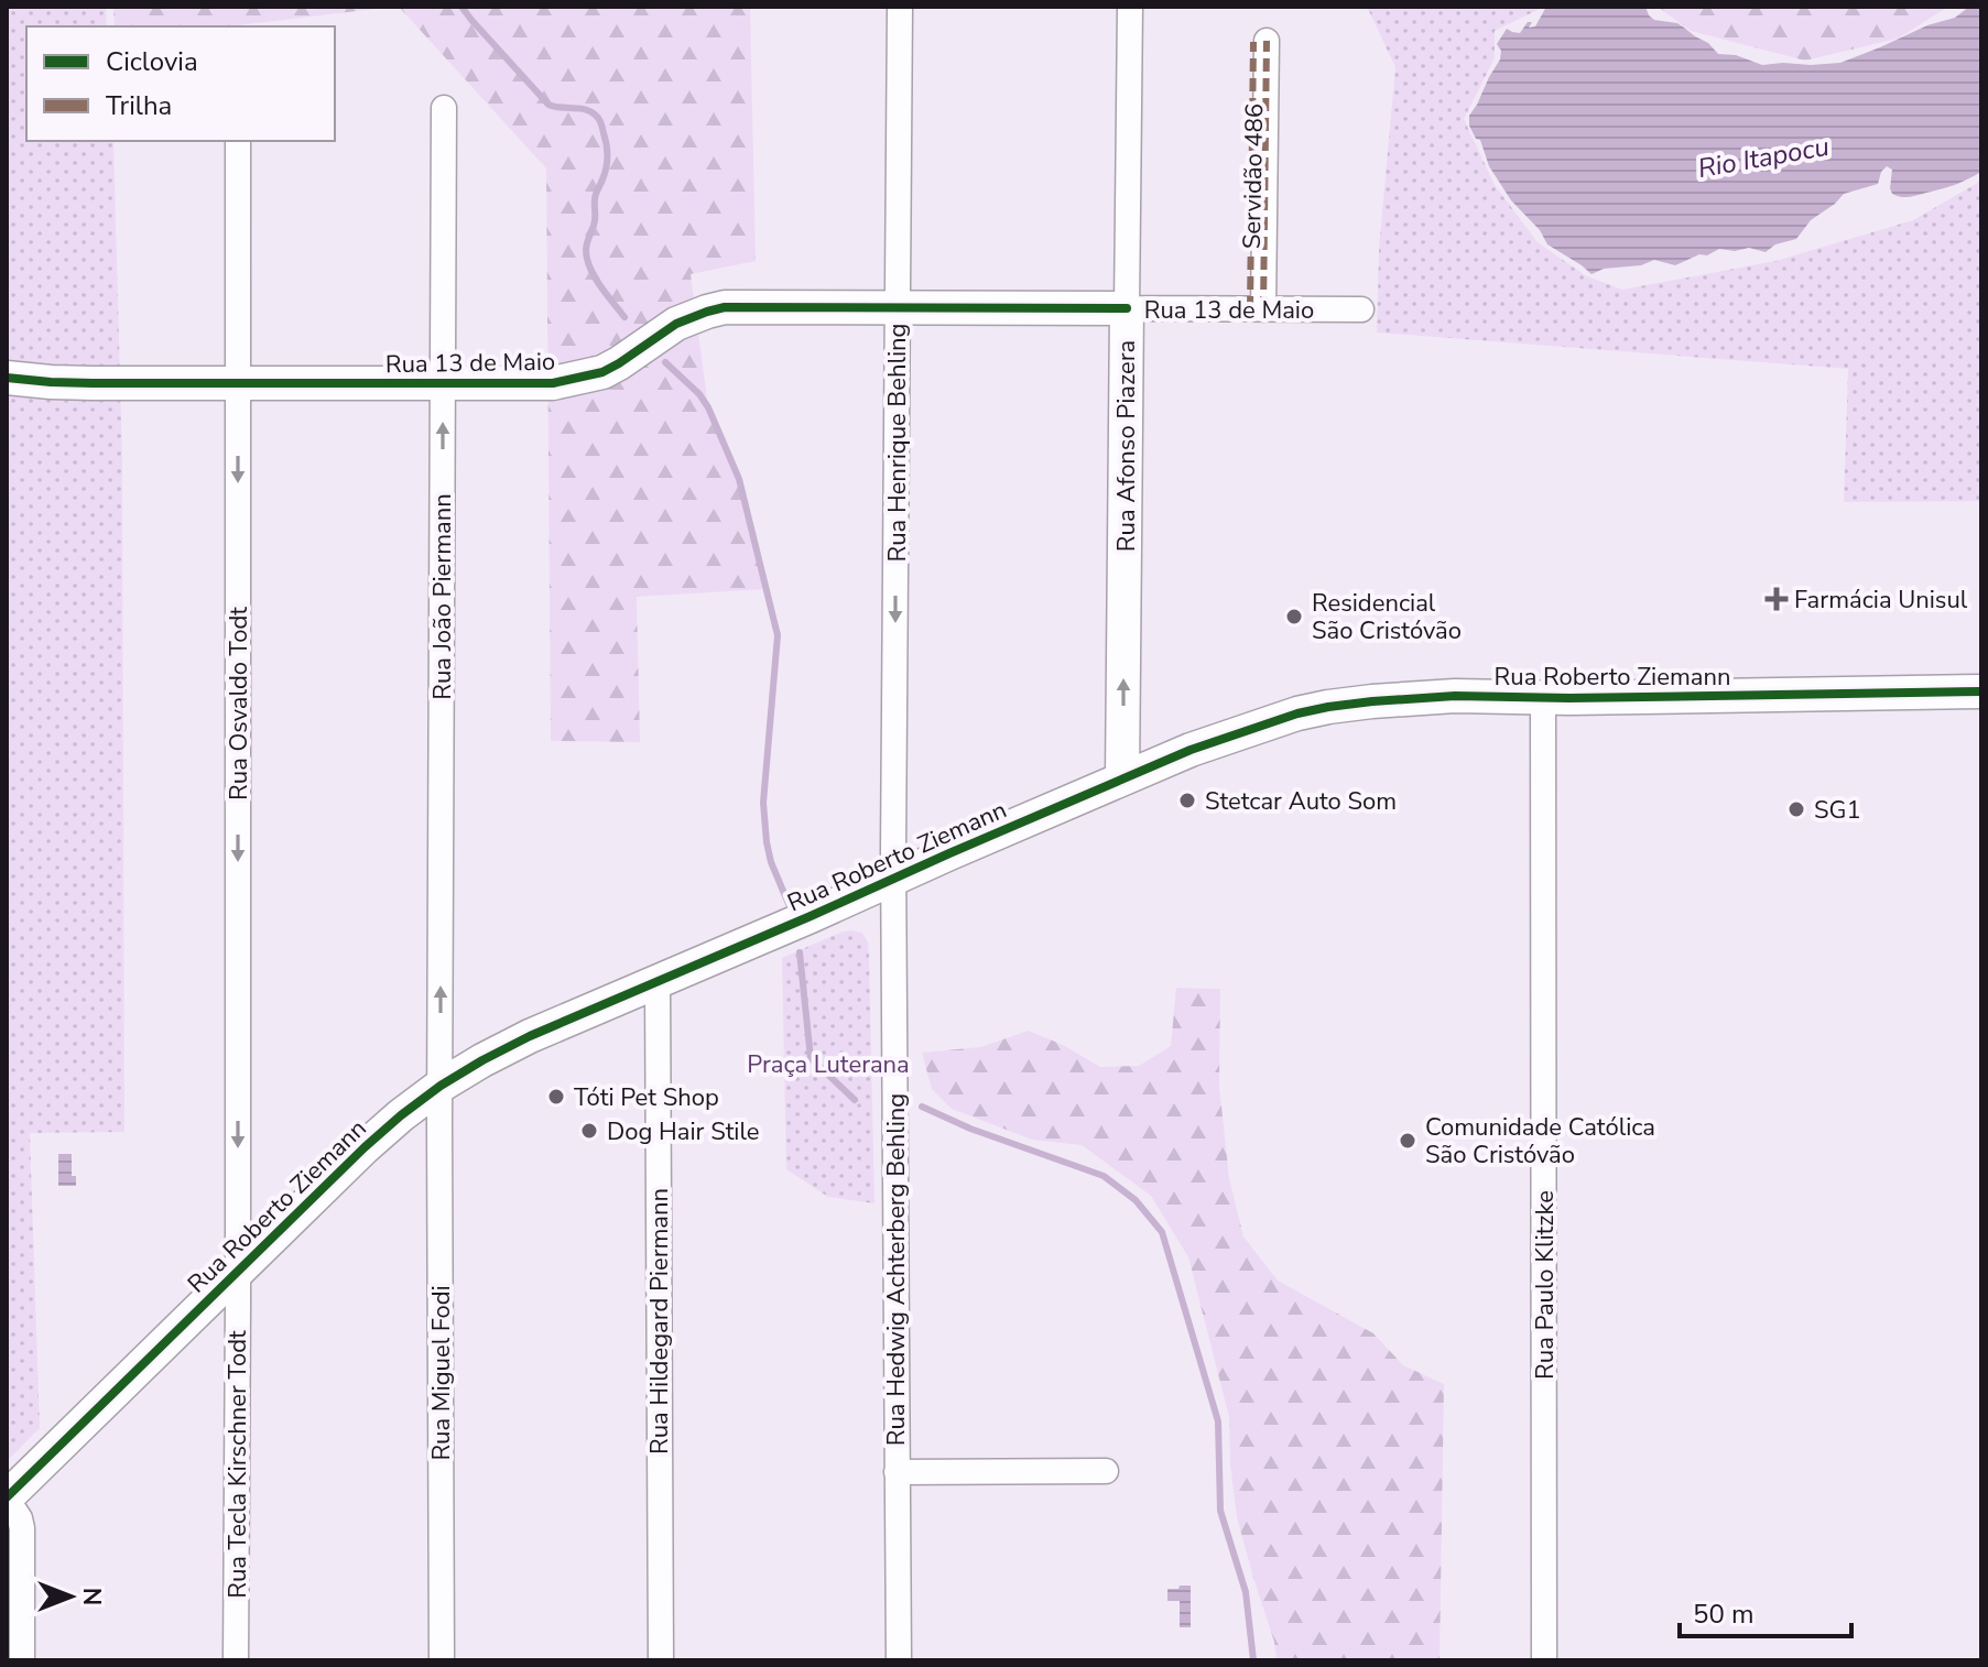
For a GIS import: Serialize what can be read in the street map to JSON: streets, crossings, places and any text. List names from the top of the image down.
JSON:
{
  "streets": {
    "main road": ["Rua 13 de Maio", "Rua Afonso Piazera", "Rua Roberto Ziemann"],
    "street": [
      "Rua Henrique Behling",
      "Rua João Piermann",
      "Rua Osvaldo Todt",
      "Rua Hedwig Achterberg Behling",
      "Rua Paulo Klitzke",
      "Rua Hildegard Piermann",
      "Rua Miguel Fodi",
      "Rua Tecla Kirschner Todt"
    ]
  },
  "crossings": [
    ["Rua 13 de Maio", "Rua Henrique Behling"],
    ["Rua 13 de Maio", "Rua Afonso Piazera"],
    ["Rua 13 de Maio", "Rua João Piermann"],
    ["Rua 13 de Maio", "Rua Osvaldo Todt"],
    ["Rua Henrique Behling", "Rua Roberto Ziemann"],
    ["Rua Henrique Behling", "Rua Hedwig Achterberg Behling"],
    ["Rua Afonso Piazera", "Rua Roberto Ziemann"],
    ["Rua João Piermann", "Rua Roberto Ziemann"],
    ["Rua João Piermann", "Rua Miguel Fodi"],
    ["Rua Roberto Ziemann", "Rua Osvaldo Todt"],
    ["Rua Roberto Ziemann", "Rua Hedwig Achterberg Behling"],
    ["Rua Roberto Ziemann", "Rua Paulo Klitzke"],
    ["Rua Roberto Ziemann", "Rua Hildegard Piermann"],
    ["Rua Roberto Ziemann", "Rua Miguel Fodi"],
    ["Rua Roberto Ziemann", "Rua Tecla Kirschner Todt"],
    ["Rua Osvaldo Todt", "Rua Tecla Kirschner Todt"]
  ],
  "one_way": [
    "Rua Henrique Behling",
    "Rua Afonso Piazera",
    "Rua João Piermann",
    "Rua Osvaldo Todt"
  ],
  "water": ["Rio Itapocu"],
  "parks": ["Praça Luterana"],
  "places": {
    "health": ["Farmácia Unisul"],
    "other": [
      "Residencial São Cristóvão",
      "Stetcar Auto Som",
      "SG1",
      "Tóti Pet Shop",
      "Dog Hair Stile",
      "Comunidade Católica São Cristóvão"
    ]
  },
  "legend": ["Ciclovia", "Trilha"],
  "scale_bar": "50 m",
  "north": "right"
}
